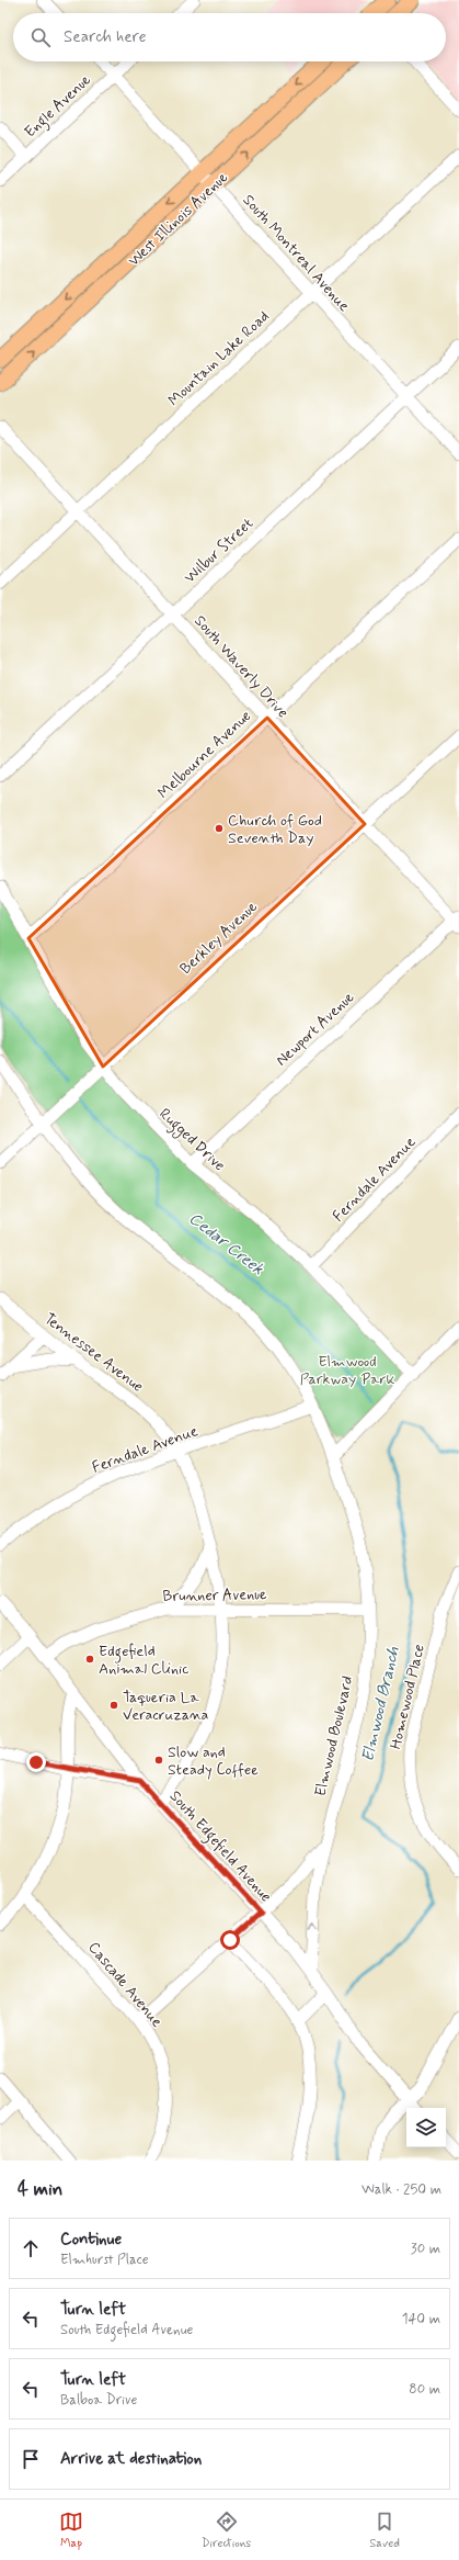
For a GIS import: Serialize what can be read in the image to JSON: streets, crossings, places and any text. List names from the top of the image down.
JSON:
{
  "streets": {
    "main road": ["West Illinois Avenue"],
    "street": [
      "Engle Avenue",
      "South Montreal Avenue",
      "Mountain Lake Road",
      "Wilbur Street",
      "South Waverly Drive",
      "Melbourne Avenue",
      "Berkley Avenue",
      "Newport Avenue",
      "Rugged Drive",
      "Ferndale Avenue",
      "Tennessee Avenue",
      "Brunner Avenue",
      "Homewood Place",
      "Elmwood Boulevard",
      "South Edgefield Avenue",
      "Cascade Avenue"
    ]
  },
  "crossings": [
    ["Engle Avenue", "South Montreal Avenue"],
    ["West Illinois Avenue", "South Montreal Avenue"],
    ["South Montreal Avenue", "Mountain Lake Road"],
    ["South Montreal Avenue", "Wilbur Street"],
    ["Mountain Lake Road", "South Waverly Drive"],
    ["Wilbur Street", "South Waverly Drive"],
    ["South Waverly Drive", "Melbourne Avenue"],
    ["South Waverly Drive", "Berkley Avenue"],
    ["South Waverly Drive", "Newport Avenue"],
    ["Melbourne Avenue", "Rugged Drive"],
    ["Berkley Avenue", "Rugged Drive"],
    ["Newport Avenue", "Rugged Drive"],
    ["Rugged Drive", "Ferndale Avenue"],
    ["Ferndale Avenue", "Tennessee Avenue"],
    ["Tennessee Avenue", "Brunner Avenue"],
    ["Tennessee Avenue", "South Edgefield Avenue"],
    ["Brunner Avenue", "Elmwood Boulevard"],
    ["Brunner Avenue", "South Edgefield Avenue"],
    ["Elmwood Boulevard", "South Edgefield Avenue"]
  ],
  "water": ["Cedar Creek", "Elmwood Branch"],
  "parks": ["Elmwood Parkway Park"],
  "places": [
    "Church of God Seventh Day",
    "Edgefield Animal Clinic",
    "Taqueria La Veracruzana",
    "Slow and Steady Coffee"
  ],
  "page": {
    "search": "Search here",
    "heading": ["4 min", "Walk · 250 m"],
    "list": [
      ["Continue", "Elmhurst Place", "30 m"],
      ["Turn left", "South Edgefield Avenue", "140 m"],
      ["Turn left", "Balboa Drive", "80 m"],
      "Arrive at destination"
    ],
    "nav": ["Map", "Directions", "Saved"]
  }
}
